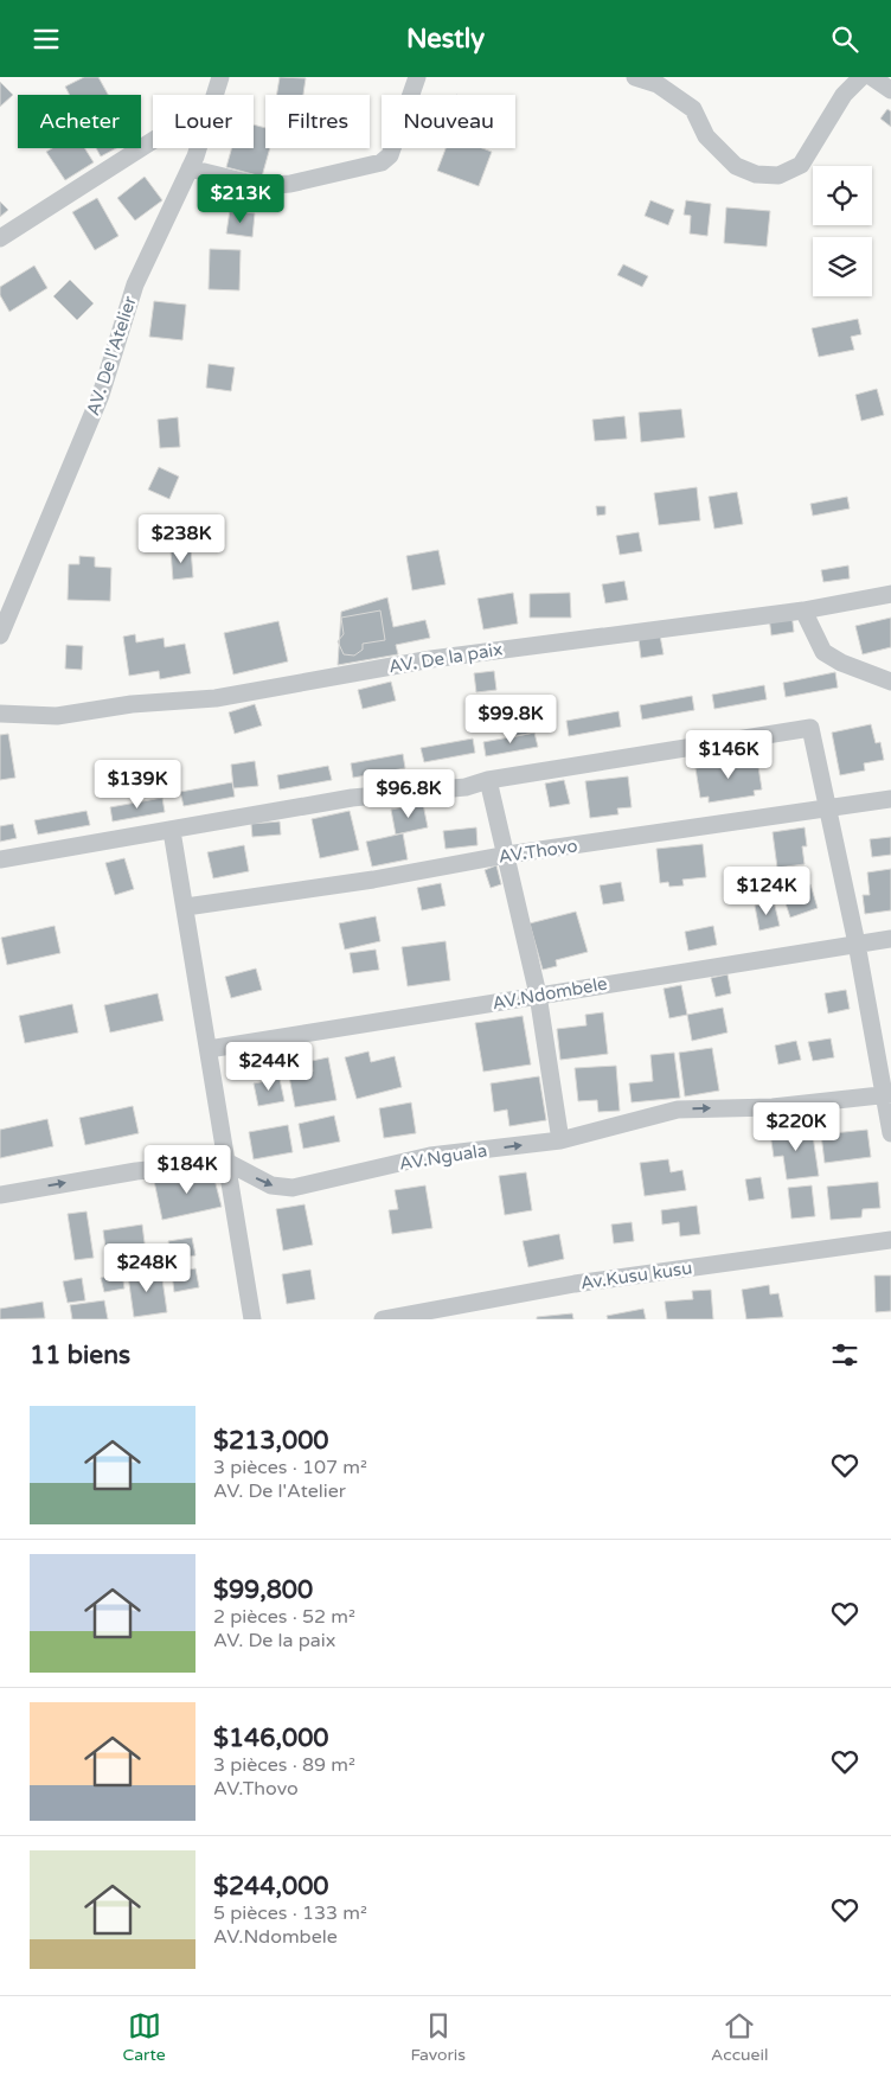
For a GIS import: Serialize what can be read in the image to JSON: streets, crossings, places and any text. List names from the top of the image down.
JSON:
{
  "streets": {
    "street": [
      "AV. De l'Atelier",
      "AV. De la paix",
      "AV.Thovo",
      "AV.Ndombele",
      "AV.Nguala",
      "Av.Kusu kusu"
    ]
  },
  "one_way": ["AV.Nguala"],
  "page": {
    "header": "Nestly",
    "chip": [
      "Acheter",
      "Louer",
      "Filtres",
      "Nouveau"
    ],
    "price": [
      "$213K",
      "$238K",
      "$99.8K",
      "$146K",
      "$139K",
      "$96.8K",
      "$124K",
      "$244K",
      "$220K",
      "$184K",
      "$248K"
    ],
    "heading": "11 biens",
    "list": [
      {
        "name": "$213,000",
        "note": "3 pièces · 107 m² · AV. De l'Atelier"
      },
      {
        "name": "$99,800",
        "note": "2 pièces · 52 m² · AV. De la paix"
      },
      {
        "name": "$146,000",
        "note": "3 pièces · 89 m² · AV.Thovo"
      },
      {
        "name": "$244,000",
        "note": "5 pièces · 133 m² · AV.Ndombele"
      }
    ],
    "tabs": ["Carte", "Favoris", "Accueil"]
  }
}
